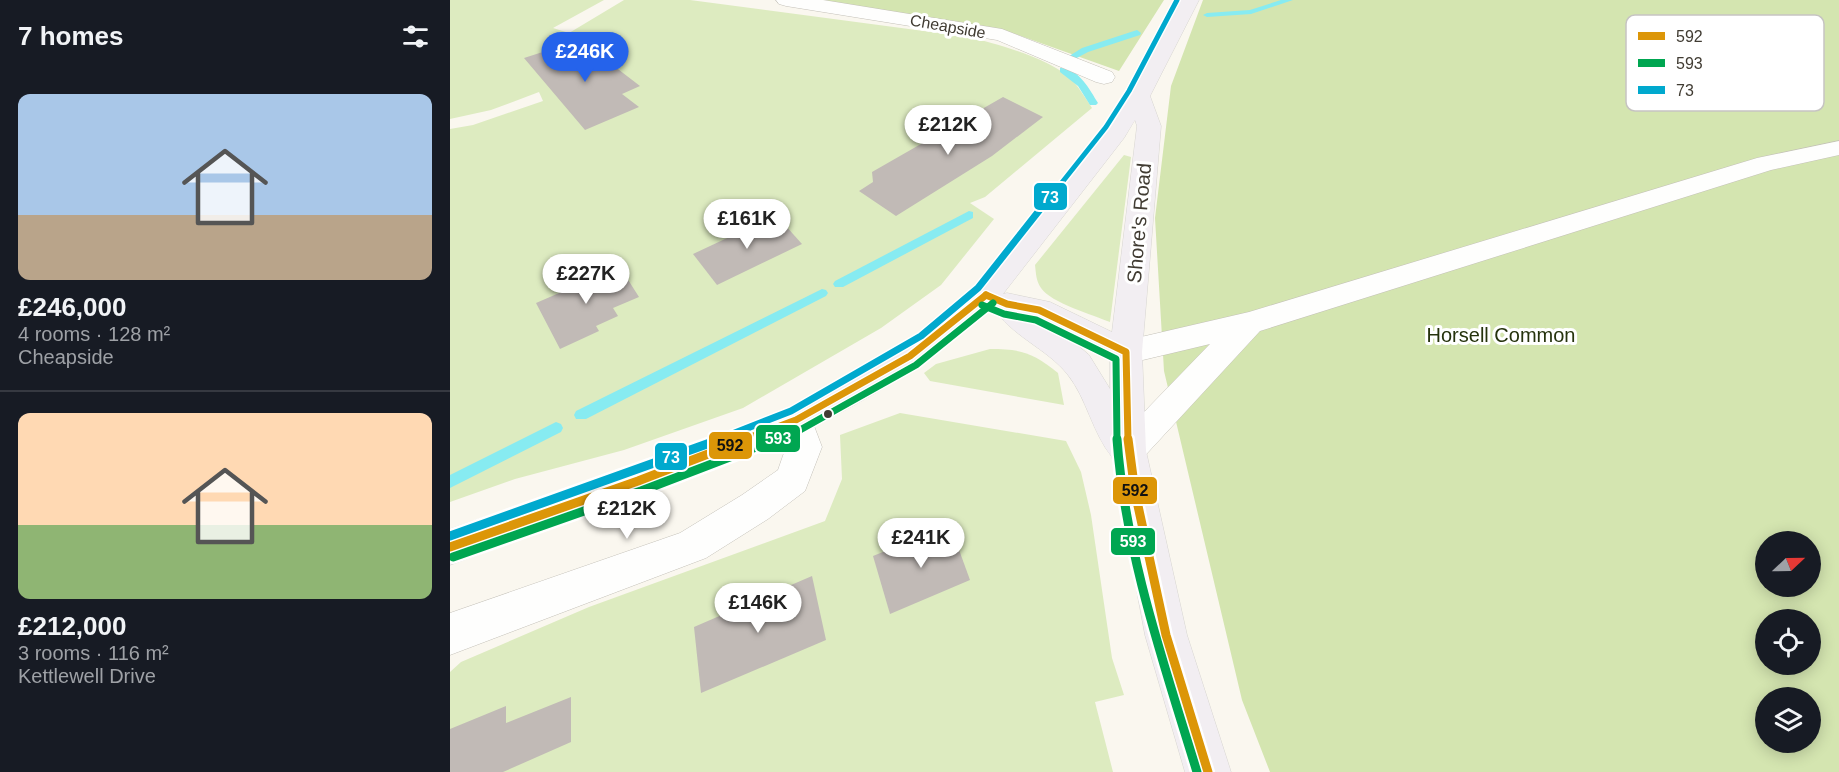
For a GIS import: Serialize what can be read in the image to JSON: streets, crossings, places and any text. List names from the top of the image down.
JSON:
{
  "streets": {
    "main road": ["Shore's Road"],
    "street": ["Cheapside"]
  },
  "parks": ["Horsell Common"],
  "lines": ["transit line 73", "transit line 592", "transit line 593"],
  "legend": ["592", "593", "73"],
  "north": "right",
  "page": {
    "heading": "7 homes",
    "price": [
      "£246K",
      "£212K",
      "£161K",
      "£227K",
      "£212K",
      "£241K",
      "£146K"
    ],
    "list": [
      {
        "name": "£246,000",
        "note": "4 rooms · 128 m² · Cheapside"
      },
      {
        "name": "£212,000",
        "note": "3 rooms · 116 m² · Kettlewell Drive"
      }
    ]
  }
}
